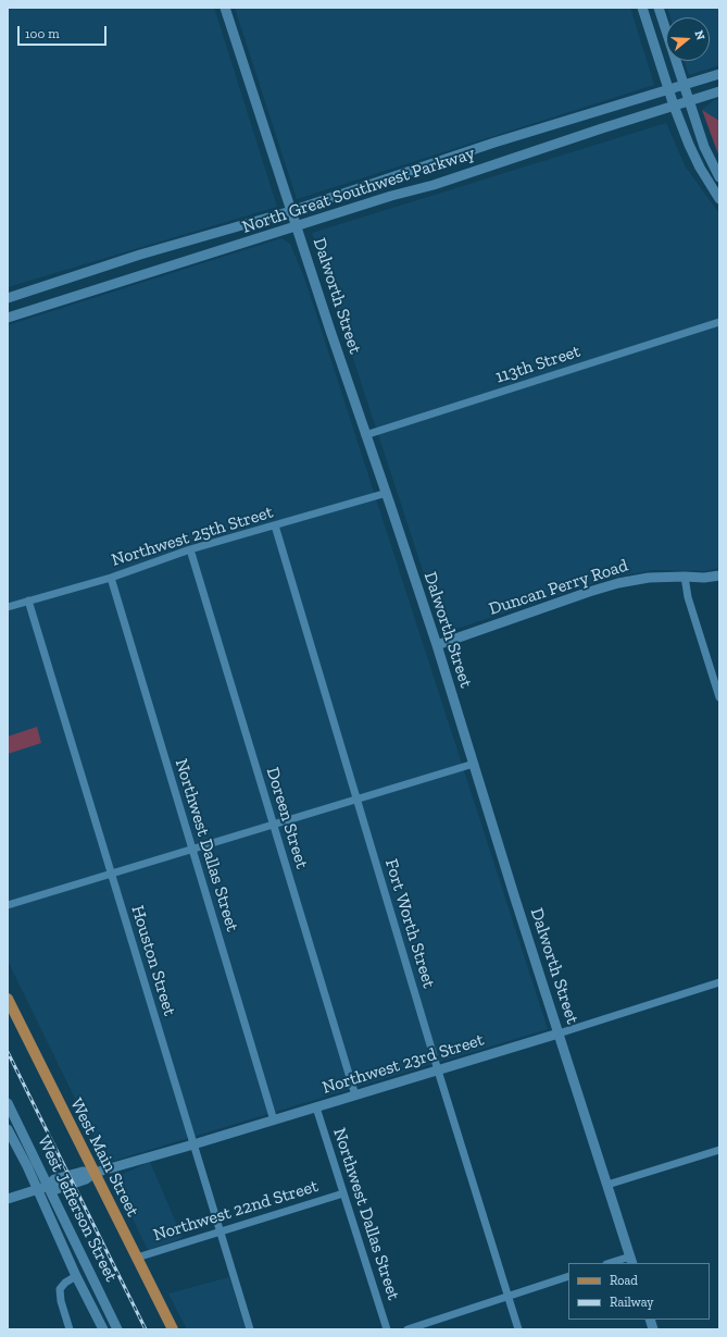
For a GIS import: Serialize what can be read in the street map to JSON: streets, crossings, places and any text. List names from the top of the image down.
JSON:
{
  "streets": {
    "main road": ["West Main Street"],
    "street": [
      "North Great Southwest Parkway",
      "Dalworth Street",
      "113th Street",
      "Northwest 25th Street",
      "Duncan Perry Road",
      "Doreen Street",
      "Northwest Dallas Street",
      "Fort Worth Street",
      "Houston Street",
      "Northwest 23rd Street",
      "West Jefferson Street",
      "Northwest 22nd Street"
    ]
  },
  "crossings": [
    ["North Great Southwest Parkway", "Dalworth Street"],
    ["Dalworth Street", "113th Street"],
    ["Dalworth Street", "Northwest 25th Street"],
    ["Dalworth Street", "Duncan Perry Road"],
    ["Dalworth Street", "Northwest 23rd Street"],
    ["Northwest 25th Street", "Doreen Street"],
    ["Northwest 25th Street", "Northwest Dallas Street"],
    ["Northwest 25th Street", "Fort Worth Street"],
    ["Northwest 25th Street", "Houston Street"],
    ["Doreen Street", "Northwest 23rd Street"],
    ["Northwest Dallas Street", "Northwest 23rd Street"],
    ["Northwest Dallas Street", "Northwest 22nd Street"],
    ["Fort Worth Street", "Northwest 23rd Street"],
    ["Houston Street", "Northwest 23rd Street"],
    ["Houston Street", "Northwest 22nd Street"],
    ["Northwest 23rd Street", "West Main Street"],
    ["Northwest 23rd Street", "West Jefferson Street"],
    ["West Main Street", "Northwest 22nd Street"]
  ],
  "legend": ["Road", "Railway"],
  "scale_bar": "100 m",
  "north": "right"
}
